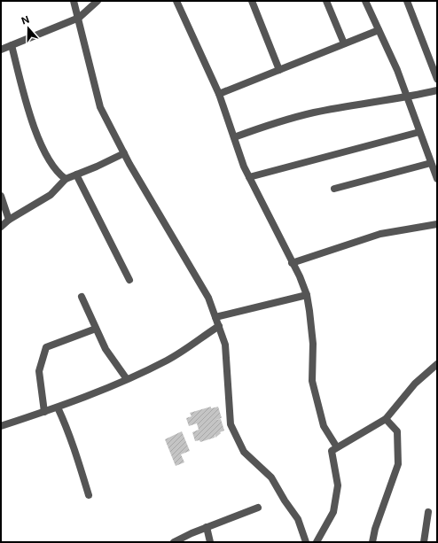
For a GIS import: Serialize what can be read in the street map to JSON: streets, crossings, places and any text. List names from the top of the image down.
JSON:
{
  "north": "top"
}
